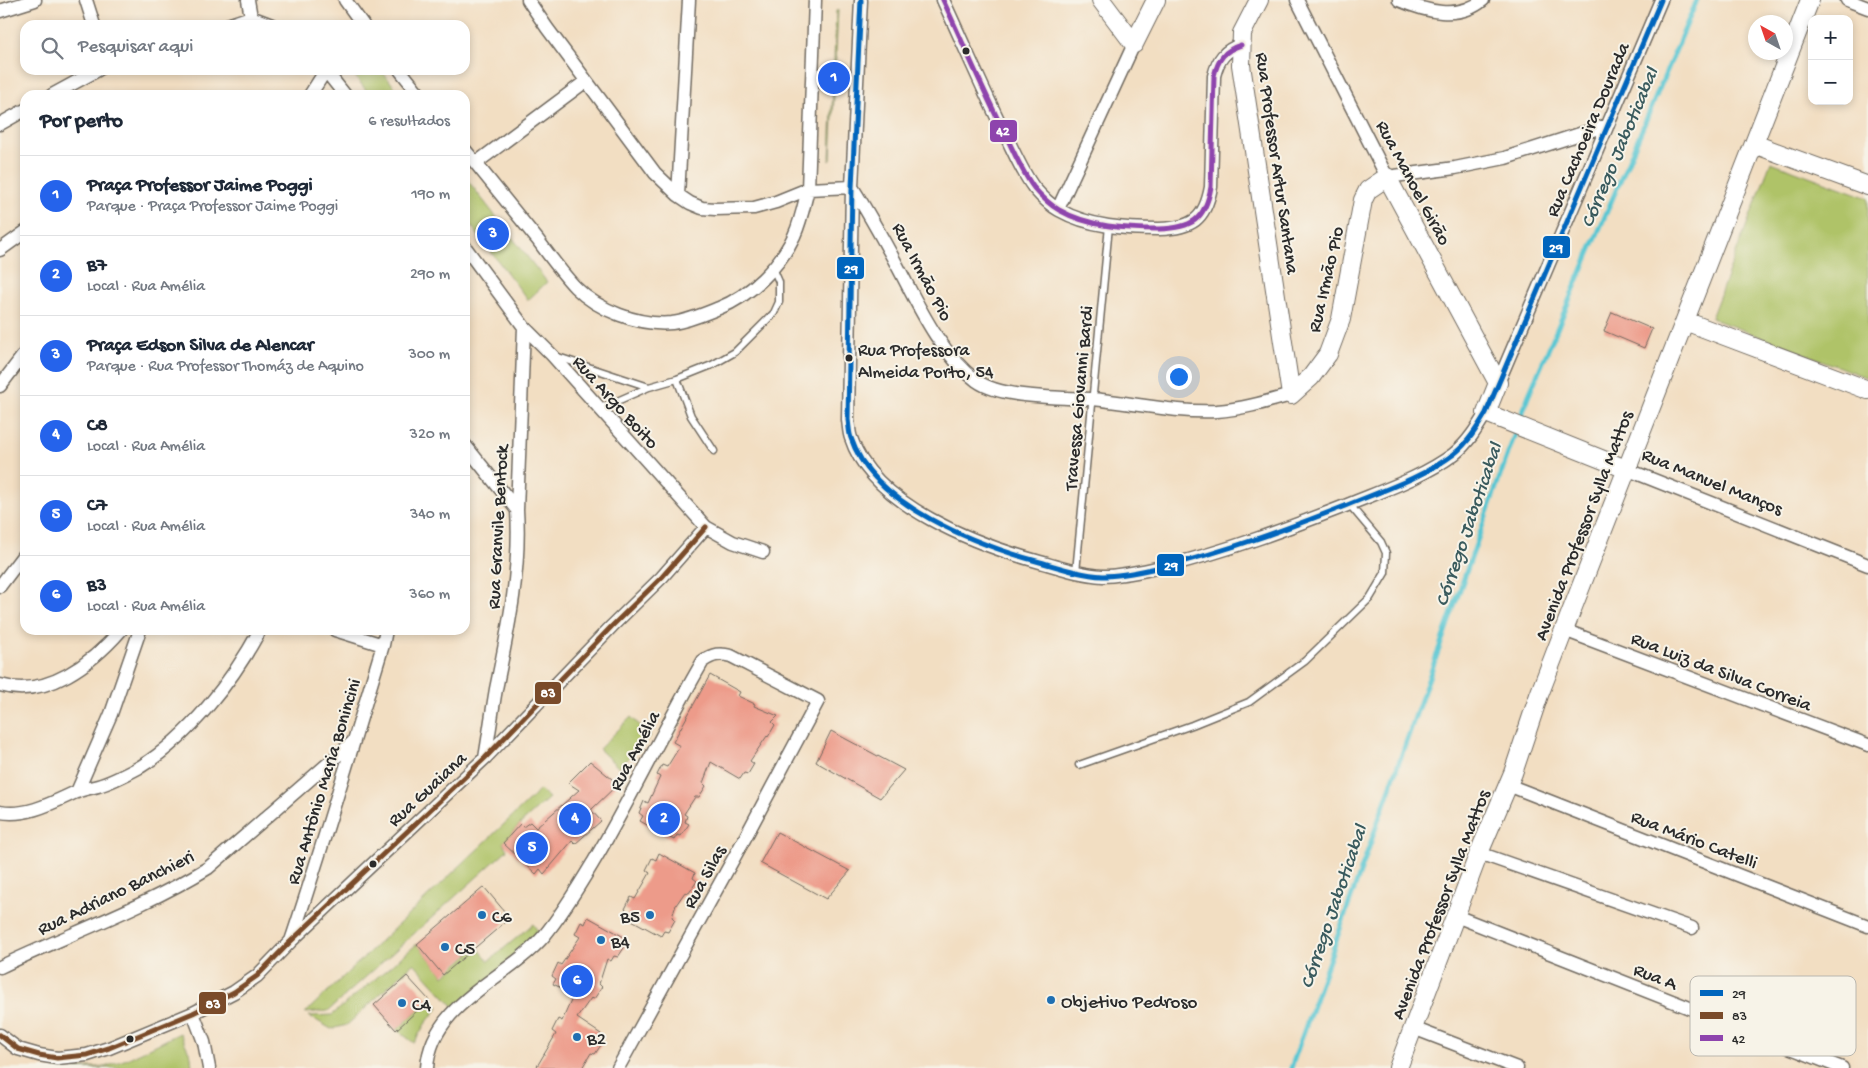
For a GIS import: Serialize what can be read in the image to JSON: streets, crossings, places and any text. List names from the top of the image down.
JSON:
{
  "streets": {
    "street": [
      "Rua Cachoeira Dourada",
      "Rua Professor Artur Santana",
      "Rua Manoel Girão",
      "Rua Irmão Pio",
      "Rua Argo Boito",
      "Rua Manuel Manços",
      "Avenida Professor Sylla Mattos",
      "Rua Granvile Bentock",
      "Rua Luiz da Silva Correia",
      "Rua Amélia",
      "Rua Antônio Maria Bonincini",
      "Rua Guaiana",
      "Rua Mário Catelli",
      "Rua Silas",
      "Rua Adriano Banchieri",
      "Rua A"
    ],
    "lane": ["Travessa Giovanni Bardi"]
  },
  "crossings": [
    ["Rua Cachoeira Dourada", "Rua Manoel Girão"],
    ["Rua Cachoeira Dourada", "Rua Irmão Pio"],
    ["Rua Professor Artur Santana", "Rua Irmão Pio"],
    ["Rua Manoel Girão", "Rua Irmão Pio"],
    ["Rua Irmão Pio", "Travessa Giovanni Bardi"],
    ["Rua Argo Boito", "Rua Granvile Bentock"],
    ["Rua Argo Boito", "Rua Guaiana"],
    ["Rua Manuel Manços", "Avenida Professor Sylla Mattos"],
    ["Avenida Professor Sylla Mattos", "Rua Luiz da Silva Correia"],
    ["Avenida Professor Sylla Mattos", "Rua Mário Catelli"],
    ["Avenida Professor Sylla Mattos", "Rua A"],
    ["Rua Granvile Bentock", "Rua Guaiana"],
    ["Rua Amélia", "Rua Silas"],
    ["Rua Antônio Maria Bonincini", "Rua Guaiana"],
    ["Rua Antônio Maria Bonincini", "Rua Adriano Banchieri"]
  ],
  "water": ["Córrego Jaboticabal"],
  "places": [
    "Rua Professora Almeida Porto, 54",
    "C6",
    "B5",
    "B4",
    "C5",
    "Objetivo Pedroso",
    "C4",
    "B2"
  ],
  "lines": ["transit line 29", "transit line 42", "transit line 83"],
  "legend": ["29", "83", "42"],
  "north": "top left",
  "page": {
    "map_buttons": ["+", "−"],
    "search": "Pesquisar aqui",
    "pins": [
      "1",
      "3",
      "2",
      "4",
      "5",
      "6"
    ],
    "heading": ["Por perto", "6 resultados"],
    "list": [
      {
        "mark": "1",
        "name": "Praça Professor Jaime Poggi",
        "note": "Parque · Praça Professor Jaime Poggi",
        "value": "190 m"
      },
      {
        "mark": "2",
        "name": "B7",
        "note": "Local · Rua Amélia",
        "value": "290 m"
      },
      {
        "mark": "3",
        "name": "Praça Edson Silva de Alencar",
        "note": "Parque · Rua Professor Thomáz de Aquino",
        "value": "300 m"
      },
      {
        "mark": "4",
        "name": "C8",
        "note": "Local · Rua Amélia",
        "value": "320 m"
      },
      {
        "mark": "5",
        "name": "C7",
        "note": "Local · Rua Amélia",
        "value": "340 m"
      },
      {
        "mark": "6",
        "name": "B3",
        "note": "Local · Rua Amélia",
        "value": "360 m"
      }
    ]
  }
}
